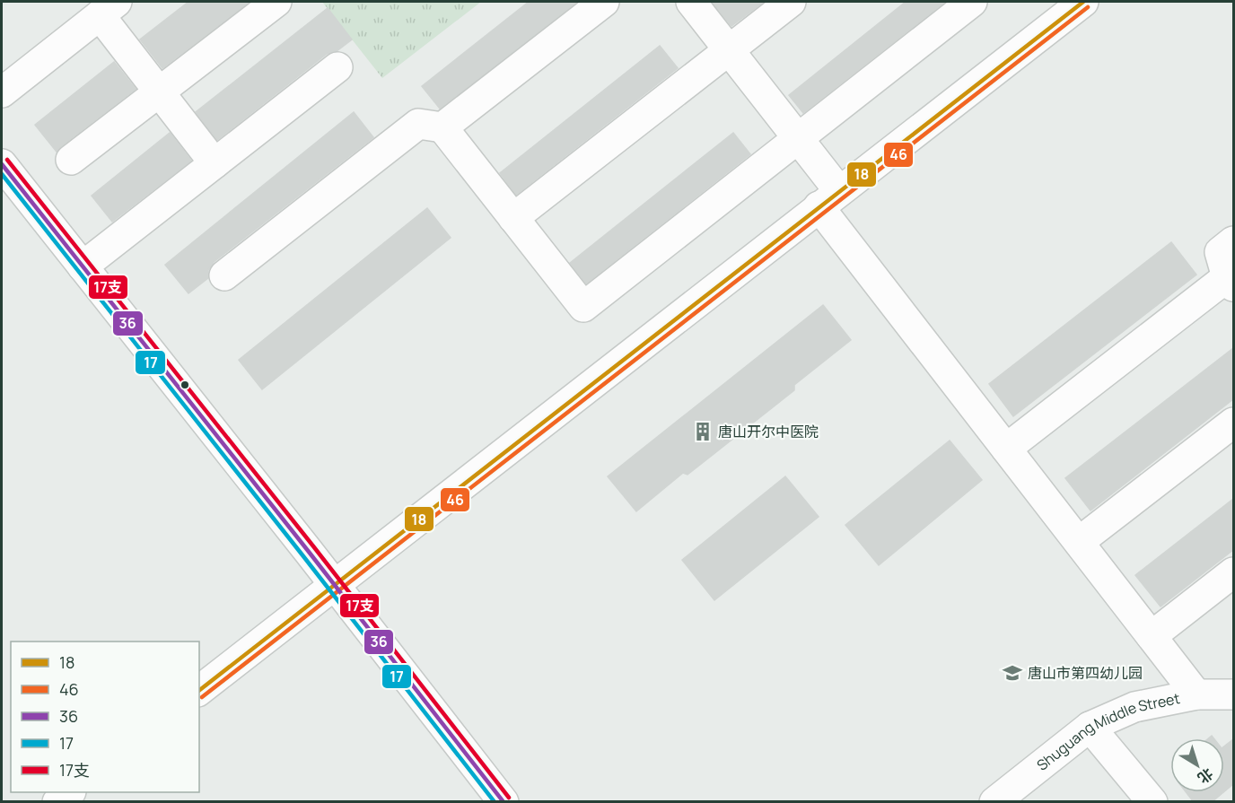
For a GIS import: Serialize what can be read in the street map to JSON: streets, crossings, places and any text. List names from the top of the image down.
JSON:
{
  "streets": {
    "street": ["Shuguang Middle Street"]
  },
  "places": {
    "building": ["唐山开尔中医院"],
    "school or university": ["唐山市第四幼儿园"]
  },
  "lines": [
    "transit line 18",
    "transit line 46",
    "transit line 17支",
    "transit line 36",
    "transit line 17"
  ],
  "legend": [
    "18",
    "46",
    "36",
    "17",
    "17支"
  ],
  "north": "bottom right"
}
